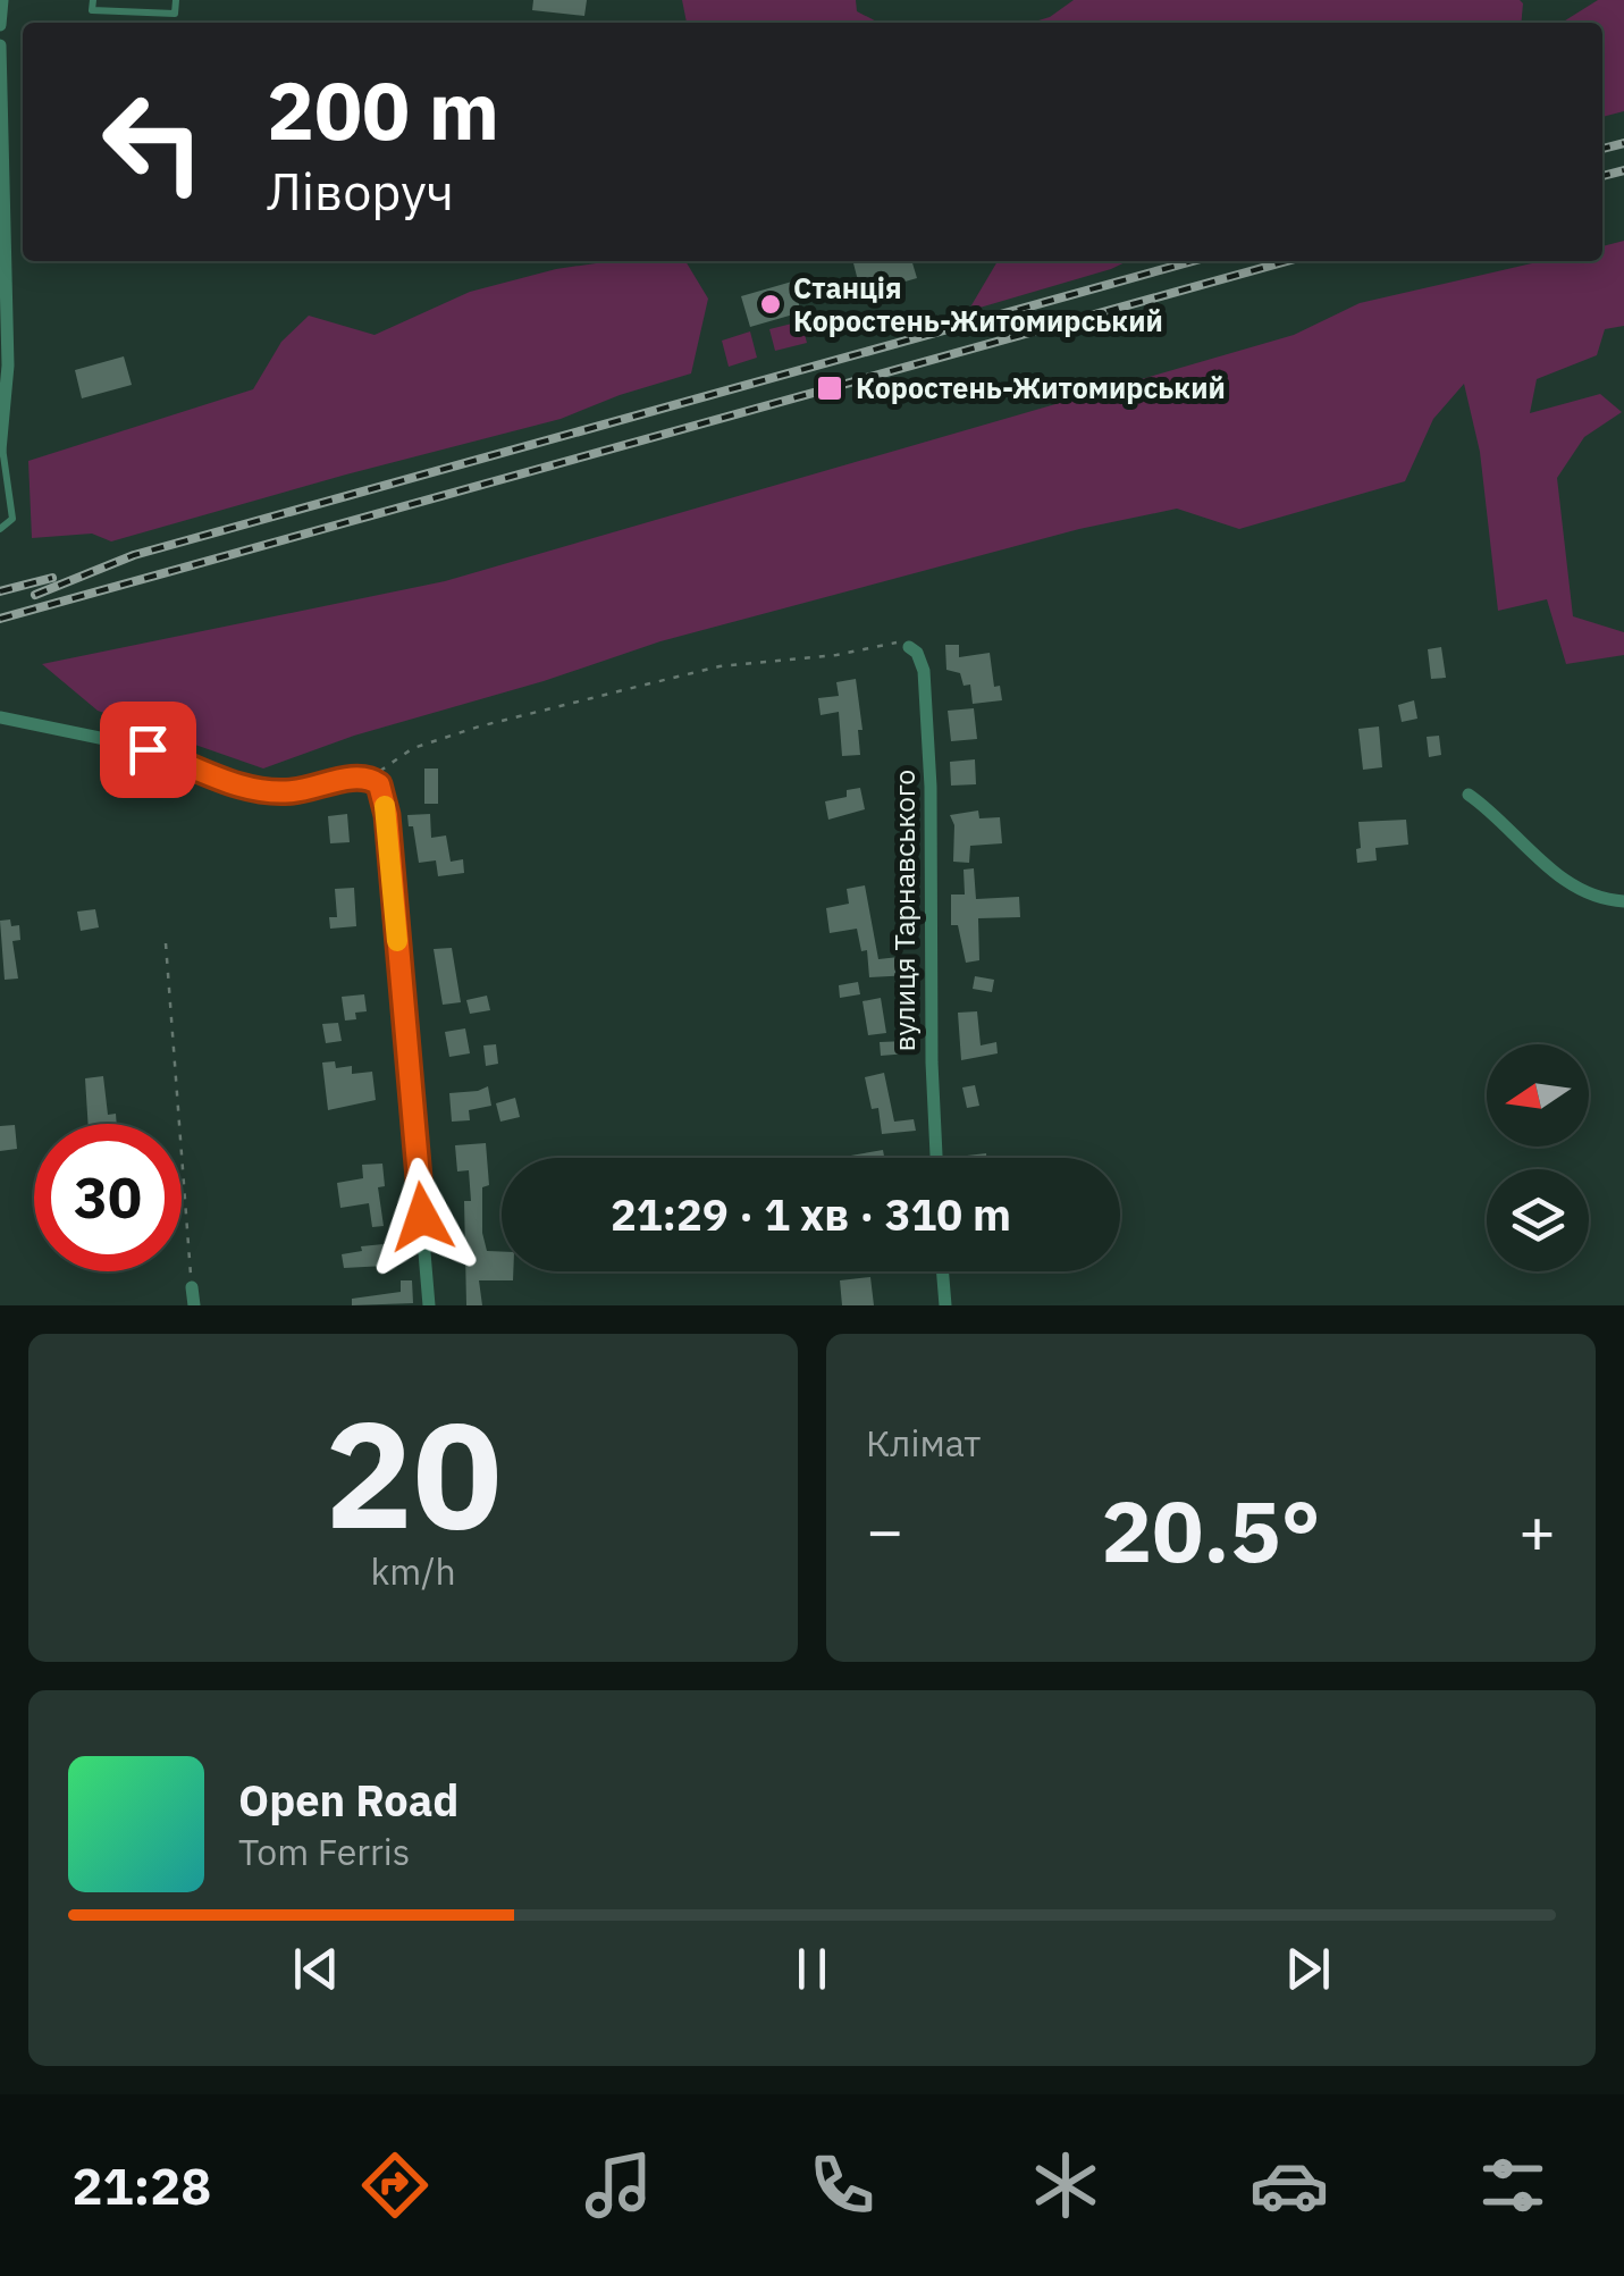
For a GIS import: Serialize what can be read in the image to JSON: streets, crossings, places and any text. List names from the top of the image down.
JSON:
{
  "streets": {
    "street": ["вулиця Тарнавського"]
  },
  "places": {
    "other": ["Станція Коростень-Житомирський"],
    "transit": ["Коростень-Житомирський"]
  },
  "north": "left",
  "page": {
    "turn": ["200 m", "Ліворуч"],
    "limit": "30",
    "trip": "21:29 · 1 хв · 310 m",
    "tile": [
      ["20", "km/h"],
      "Клімат"
    ],
    "heat": ["−", "20.5°", "+"],
    "song": ["Open Road", "Tom Ferris"],
    "tabs": "21:28"
  }
}
